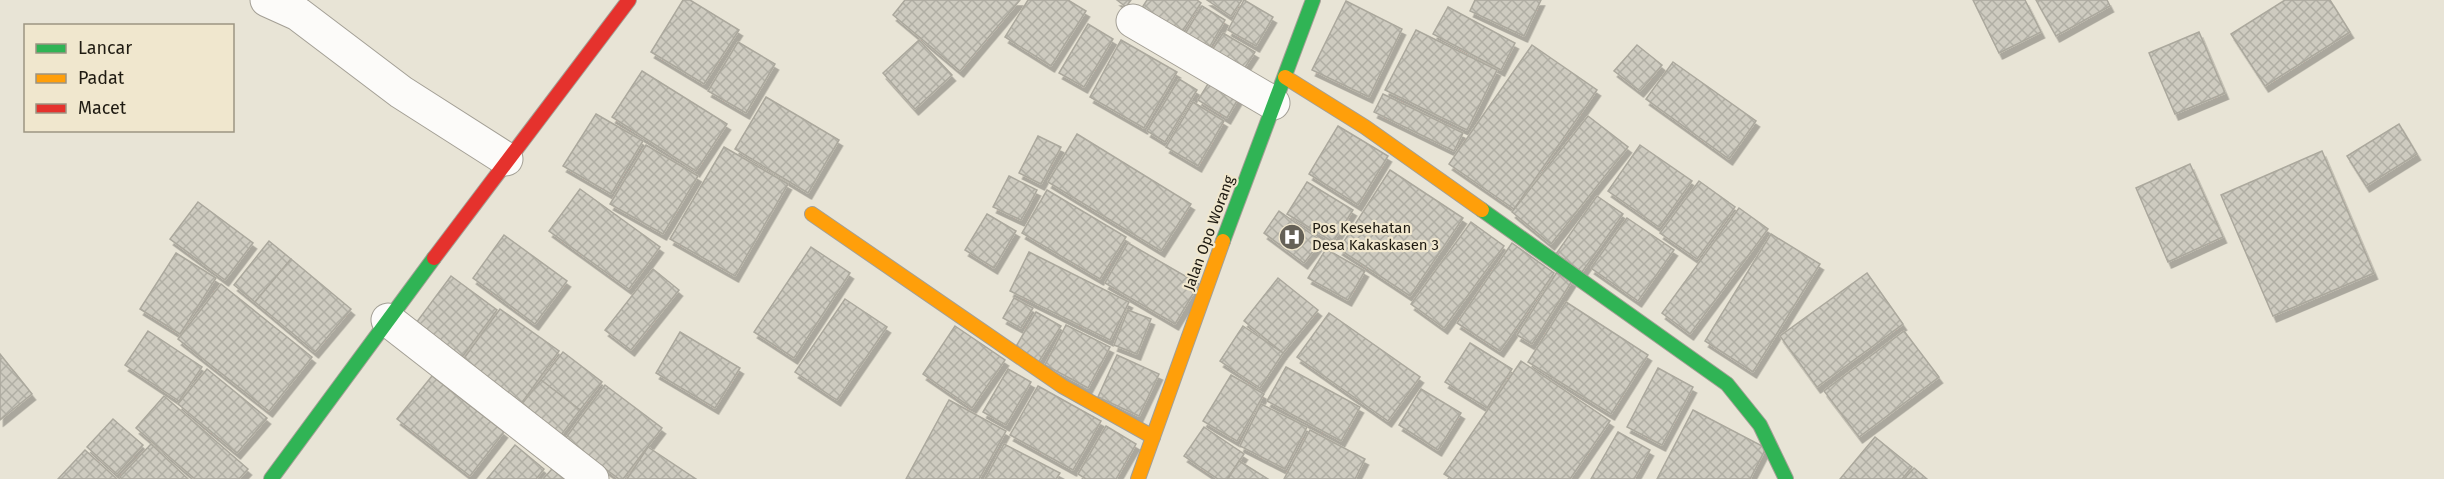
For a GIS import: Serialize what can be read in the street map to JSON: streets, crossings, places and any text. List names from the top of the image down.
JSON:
{
  "streets": {
    "street": ["Jalan Opo Worang"]
  },
  "places": {
    "hospital": ["Pos Kesehatan Desa Kakaskasen 3"]
  },
  "legend": ["Lancar", "Padat", "Macet"]
}
